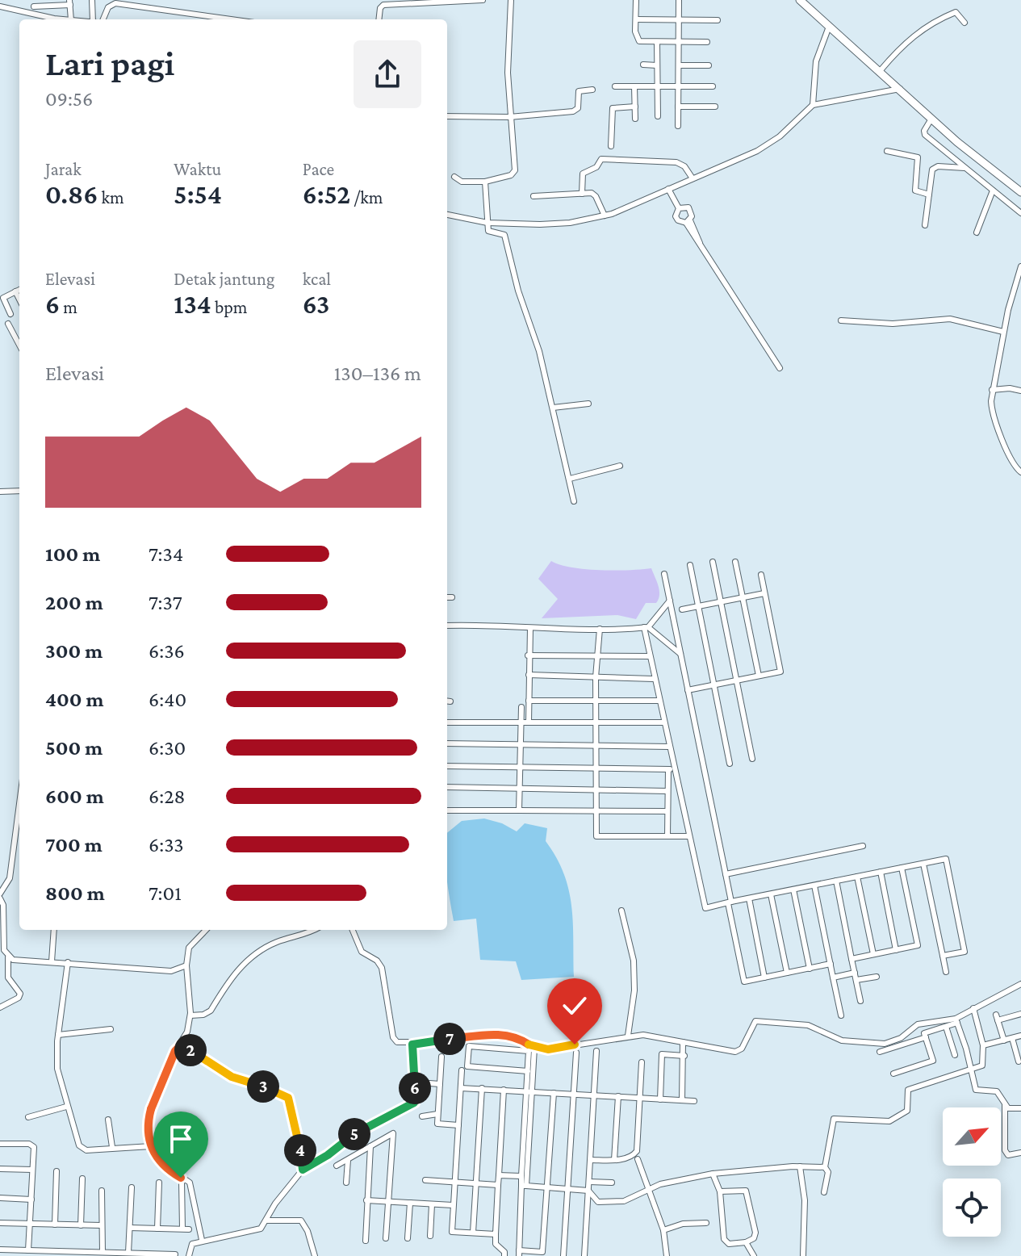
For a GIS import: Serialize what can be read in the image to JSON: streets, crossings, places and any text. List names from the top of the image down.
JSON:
{
  "north": "top right",
  "page": {
    "heading": ["Lari pagi", "09:56"],
    "stats": [
      ["Jarak", "0.86 km"],
      ["Waktu", "5:54"],
      ["Pace", "6:52 /km"],
      ["Elevasi", "6 m"],
      ["Detak jantung", "134 bpm"],
      ["kcal", "63"]
    ],
    "chart": ["Elevasi", "130–136 m"],
    "list": [
      {
        "name": "100 m",
        "note": "7:34"
      },
      {
        "name": "200 m",
        "note": "7:37"
      },
      {
        "name": "300 m",
        "note": "6:36"
      },
      {
        "name": "400 m",
        "note": "6:40"
      },
      {
        "name": "500 m",
        "note": "6:30"
      },
      {
        "name": "600 m",
        "note": "6:28"
      },
      {
        "name": "700 m",
        "note": "6:33"
      },
      {
        "name": "800 m",
        "note": "7:01"
      }
    ],
    "pins": [
      "7",
      "2",
      "3",
      "6",
      "5",
      "4"
    ]
  }
}
